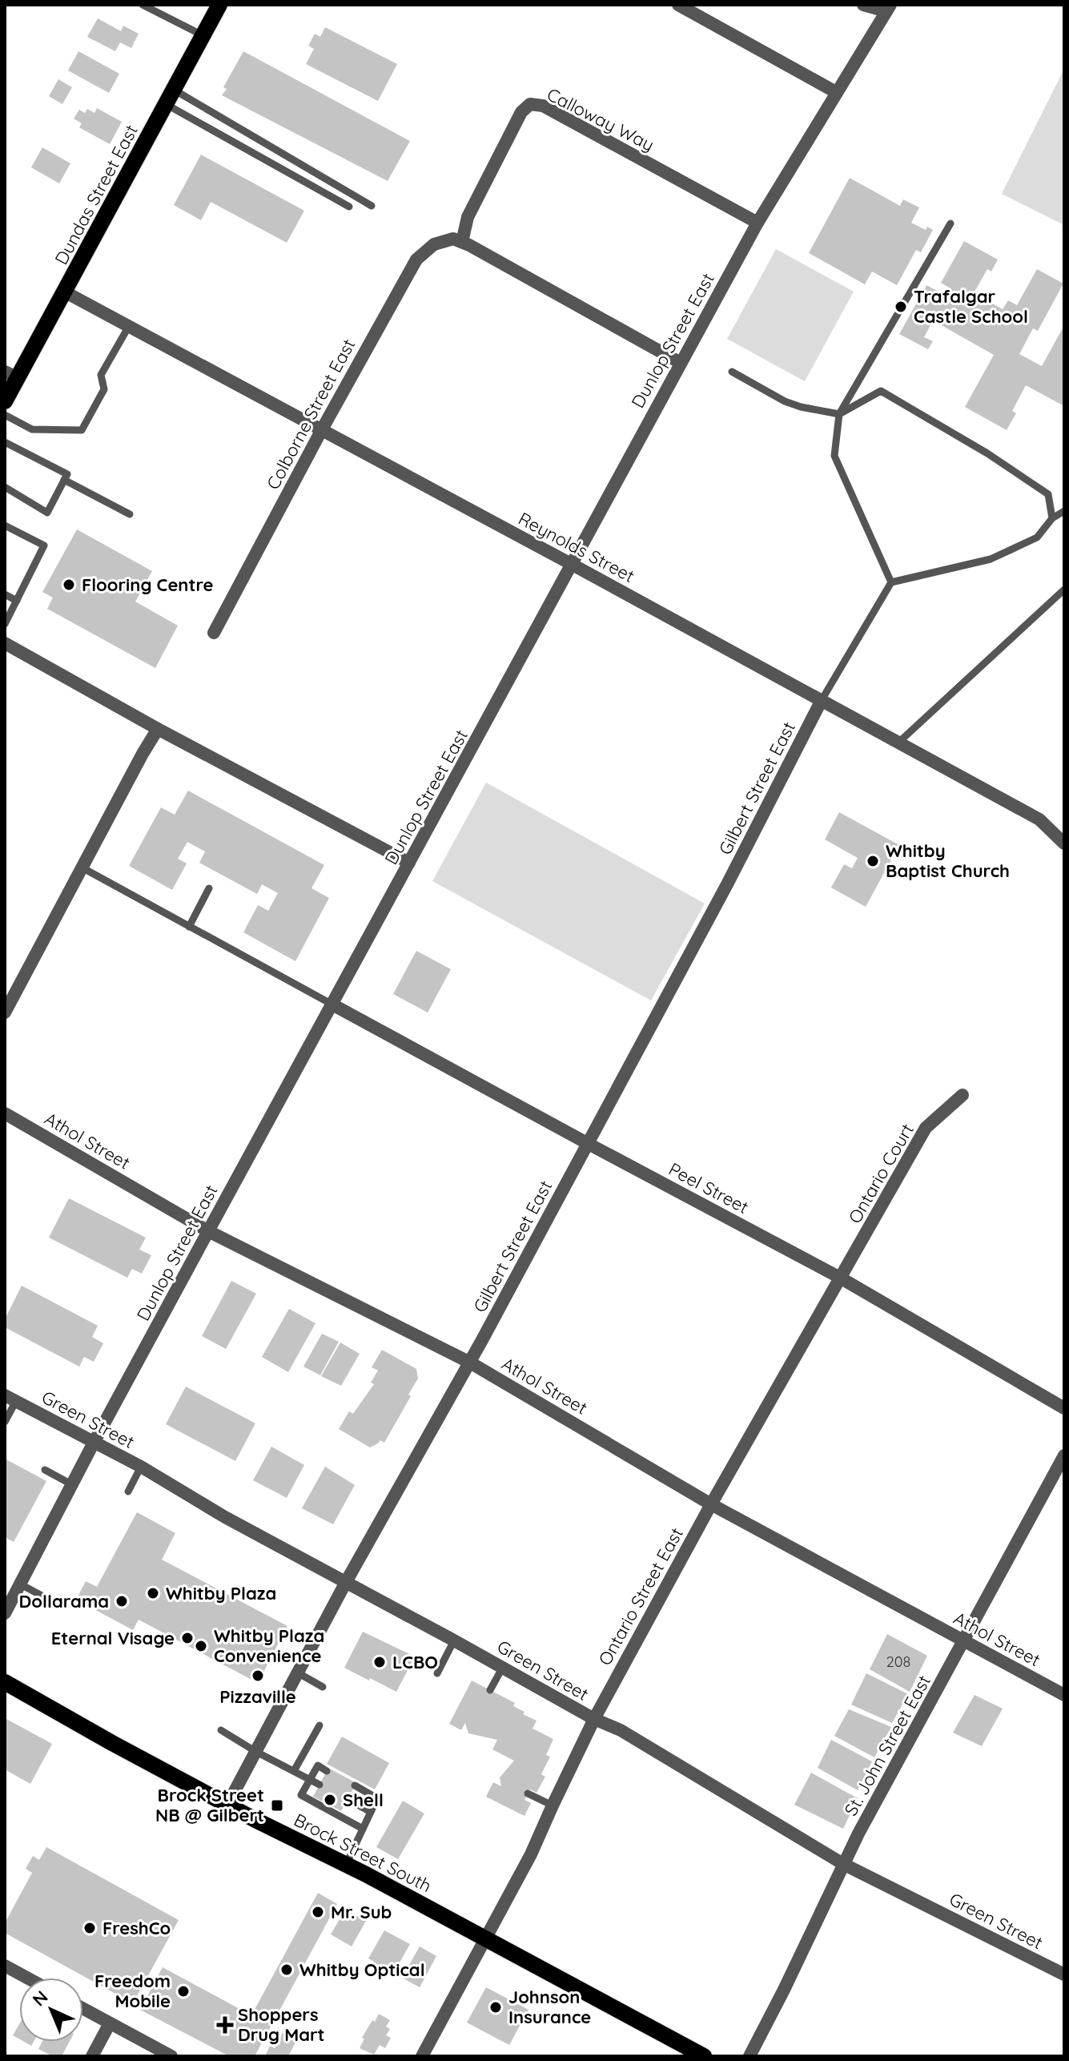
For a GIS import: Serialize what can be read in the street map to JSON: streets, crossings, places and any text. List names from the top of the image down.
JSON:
{
  "streets": {
    "main road": ["Dundas Street East", "Brock Street South"],
    "street": [
      "Calloway Way",
      "Dunlop Street East",
      "Colborne Street East",
      "Reynolds Street",
      "Gilbert Street East",
      "Athol Street",
      "Ontario Court",
      "Peel Street",
      "Green Street",
      "Ontario Street East",
      "St. John Street East"
    ]
  },
  "crossings": [
    ["Calloway Way", "Dunlop Street East"],
    ["Calloway Way", "Colborne Street East"],
    ["Dundas Street East", "Reynolds Street"],
    ["Dunlop Street East", "Reynolds Street"],
    ["Dunlop Street East", "Athol Street"],
    ["Dunlop Street East", "Peel Street"],
    ["Dunlop Street East", "Green Street"],
    ["Colborne Street East", "Reynolds Street"],
    ["Reynolds Street", "Gilbert Street East"],
    ["Gilbert Street East", "Athol Street"],
    ["Gilbert Street East", "Peel Street"],
    ["Gilbert Street East", "Green Street"],
    ["Gilbert Street East", "Brock Street South"],
    ["Athol Street", "Ontario Street East"],
    ["Athol Street", "St. John Street East"],
    ["Ontario Court", "Peel Street"],
    ["Ontario Court", "Ontario Street East"],
    ["Peel Street", "Ontario Street East"],
    ["Green Street", "Ontario Street East"],
    ["Green Street", "St. John Street East"],
    ["Ontario Street East", "Brock Street South"]
  ],
  "places": {
    "other": [
      "Trafalgar Castle School",
      "Flooring Centre",
      "Whitby Baptist Church",
      "Whitby Plaza",
      "Dollarama",
      "Eternal Visage",
      "Whitby Plaza Convenience",
      "LCBO",
      "Pizzaville",
      "Shell",
      "Mr. Sub",
      "FreshCo",
      "Whitby Optical",
      "Freedom Mobile",
      "Johnson Insurance"
    ],
    "transit": ["Brock Street NB @ Gilbert"],
    "health": ["Shoppers Drug Mart"]
  },
  "house_numbers": ["208"],
  "north": "top left"
}
